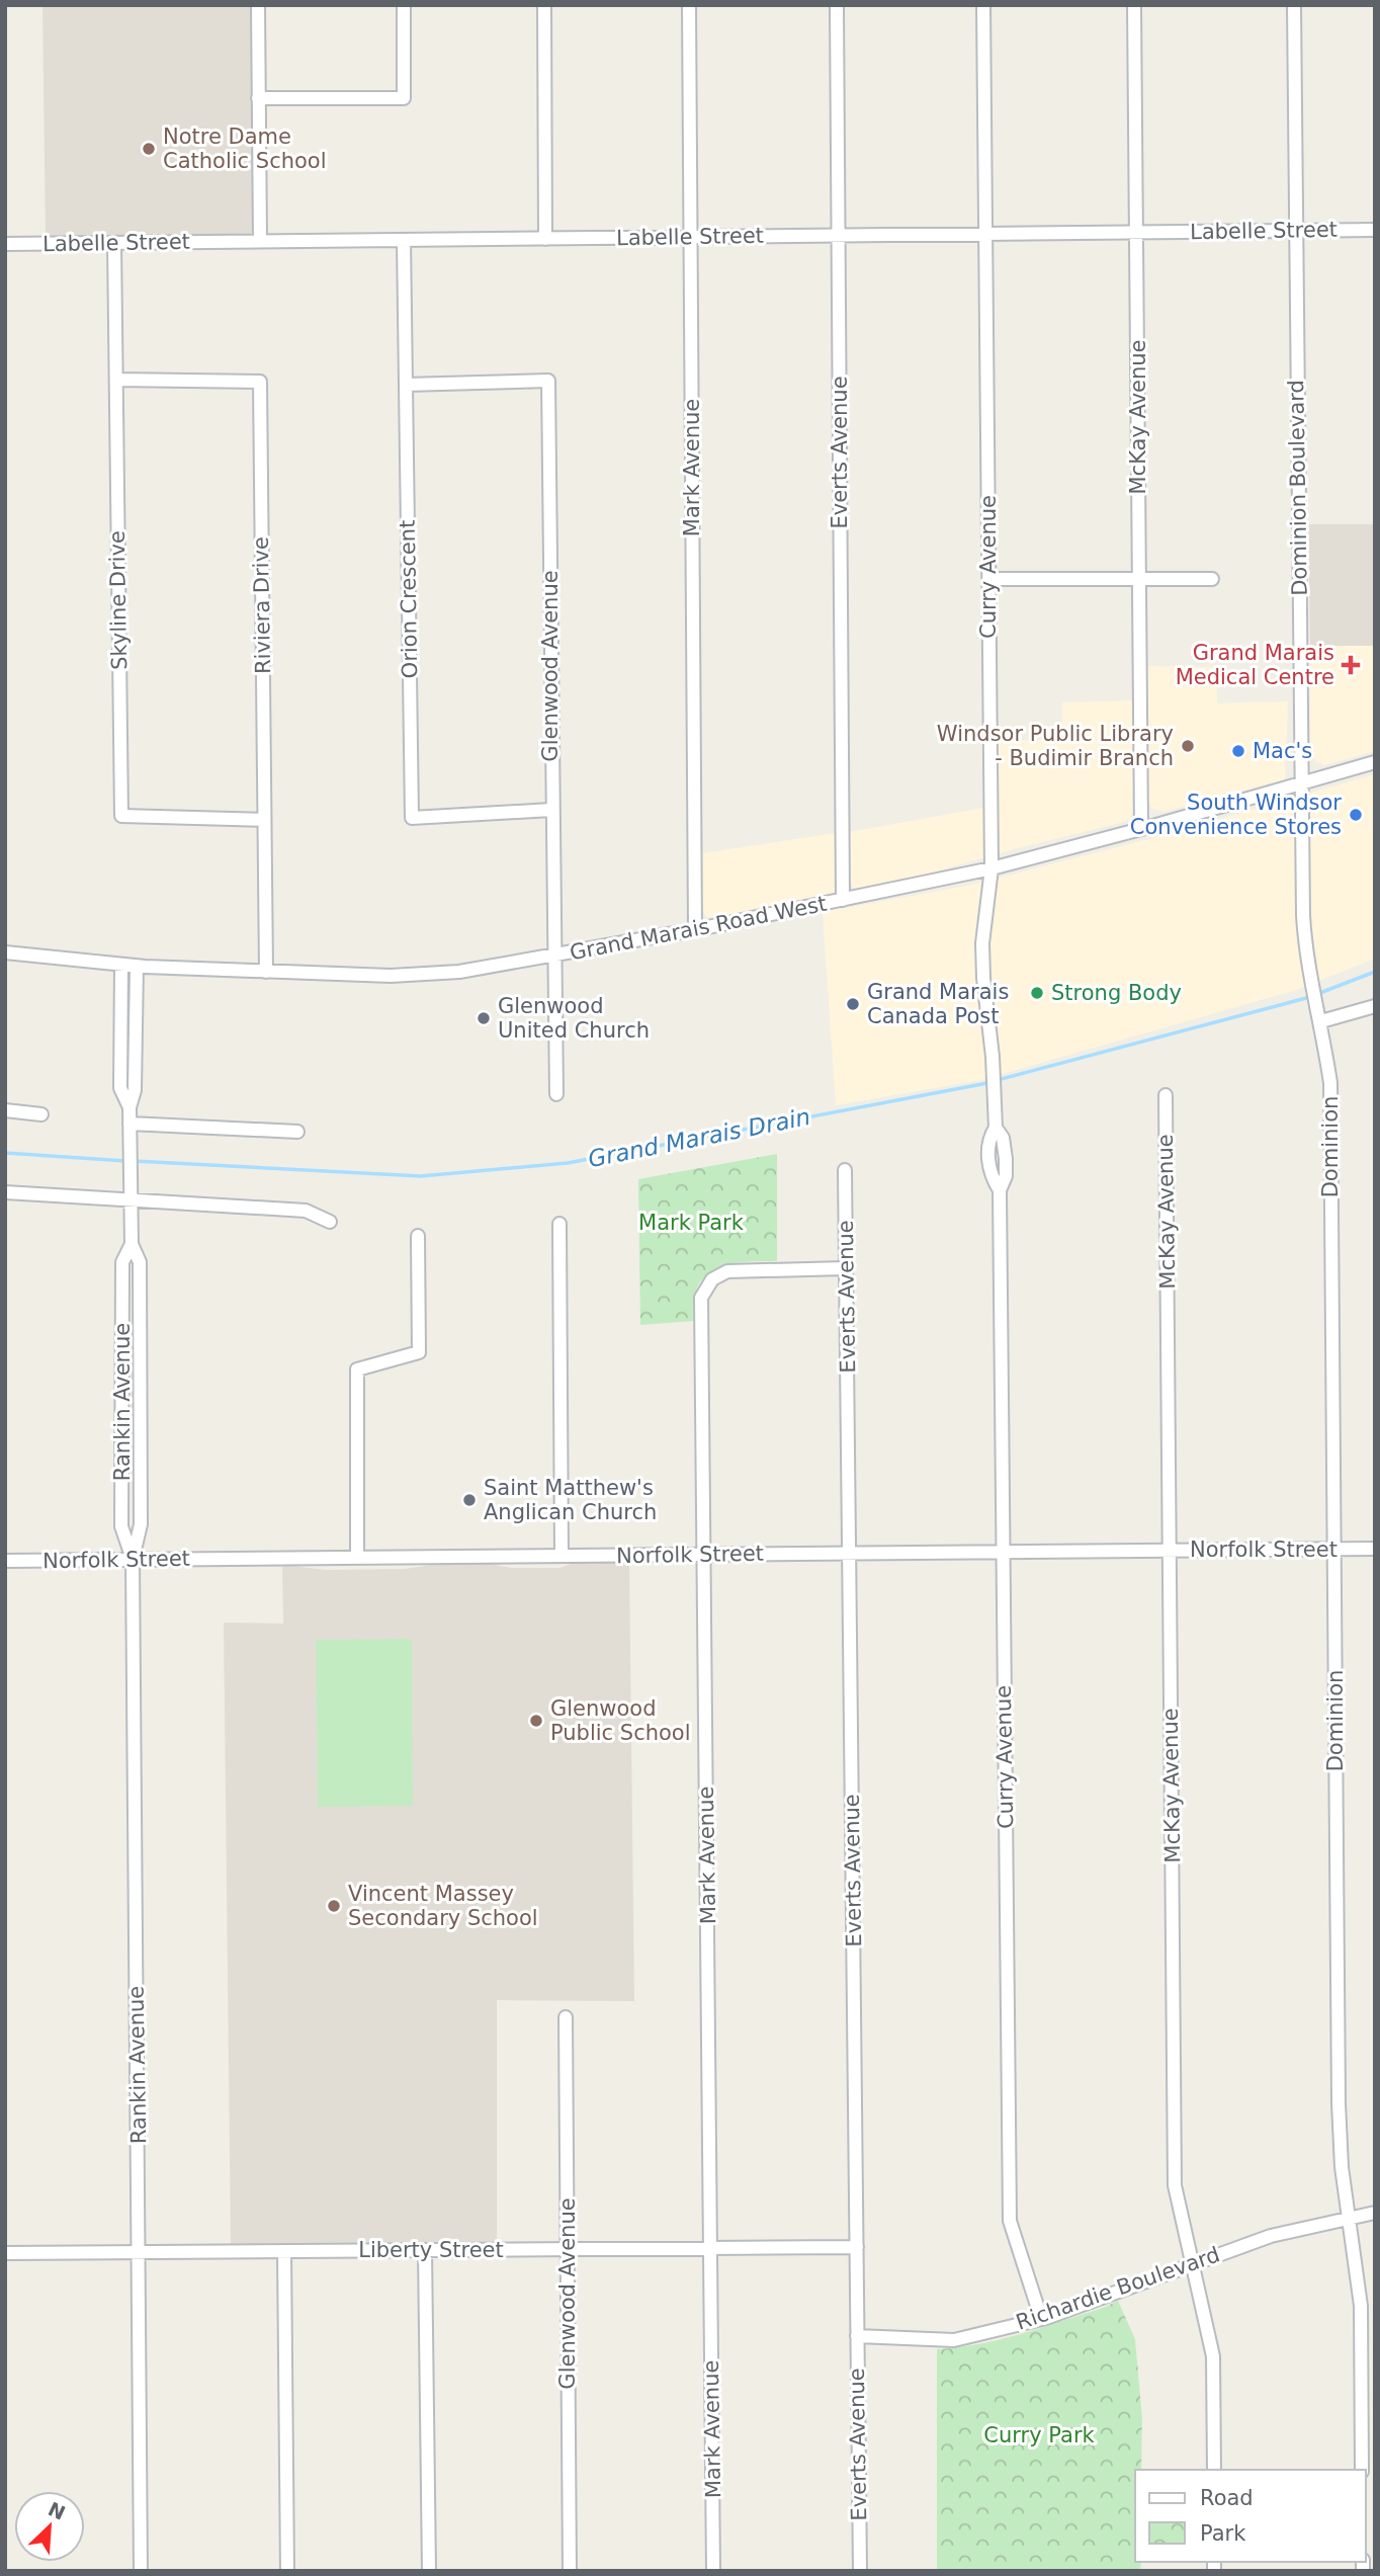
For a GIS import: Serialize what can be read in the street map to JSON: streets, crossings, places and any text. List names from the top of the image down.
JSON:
{
  "streets": {
    "street": [
      "Labelle Street",
      "McKay Avenue",
      "Everts Avenue",
      "Mark Avenue",
      "Dominion Boulevard",
      "Curry Avenue",
      "Orion Crescent",
      "Skyline Drive",
      "Riviera Drive",
      "Glenwood Avenue",
      "Grand Marais Road West",
      "Dominion",
      "Rankin Avenue",
      "Norfolk Street",
      "Liberty Street",
      "Richardie Boulevard"
    ]
  },
  "crossings": [
    ["Labelle Street", "McKay Avenue"],
    ["Labelle Street", "Everts Avenue"],
    ["Labelle Street", "Mark Avenue"],
    ["Labelle Street", "Dominion Boulevard"],
    ["Labelle Street", "Curry Avenue"],
    ["Labelle Street", "Orion Crescent"],
    ["Labelle Street", "Skyline Drive"],
    ["McKay Avenue", "Grand Marais Road West"],
    ["McKay Avenue", "Norfolk Street"],
    ["McKay Avenue", "Richardie Boulevard"],
    ["Everts Avenue", "Mark Avenue"],
    ["Everts Avenue", "Grand Marais Road West"],
    ["Everts Avenue", "Norfolk Street"],
    ["Everts Avenue", "Liberty Street"],
    ["Everts Avenue", "Richardie Boulevard"],
    ["Mark Avenue", "Grand Marais Road West"],
    ["Mark Avenue", "Norfolk Street"],
    ["Mark Avenue", "Liberty Street"],
    ["Dominion Boulevard", "Grand Marais Road West"],
    ["Dominion Boulevard", "Dominion"],
    ["Curry Avenue", "Grand Marais Road West"],
    ["Curry Avenue", "Norfolk Street"],
    ["Curry Avenue", "Richardie Boulevard"],
    ["Orion Crescent", "Glenwood Avenue"],
    ["Skyline Drive", "Riviera Drive"],
    ["Riviera Drive", "Grand Marais Road West"],
    ["Glenwood Avenue", "Grand Marais Road West"],
    ["Glenwood Avenue", "Liberty Street"],
    ["Grand Marais Road West", "Rankin Avenue"],
    ["Dominion", "Norfolk Street"],
    ["Dominion", "Richardie Boulevard"],
    ["Rankin Avenue", "Norfolk Street"],
    ["Rankin Avenue", "Liberty Street"]
  ],
  "water": ["Grand Marais Drain"],
  "parks": ["Mark Park", "Curry Park"],
  "places": {
    "other": [
      "Notre Dame Catholic School",
      "Windsor Public Library - Budimir Branch",
      "Mac's",
      "South Windsor Convenience Stores",
      "Strong Body",
      "Grand Marais Canada Post",
      "Glenwood United Church",
      "Saint Matthew's Anglican Church",
      "Glenwood Public School",
      "Vincent Massey Secondary School"
    ],
    "health": ["Grand Marais Medical Centre"]
  },
  "legend": ["Road", "Park"],
  "north": "top right"
}
